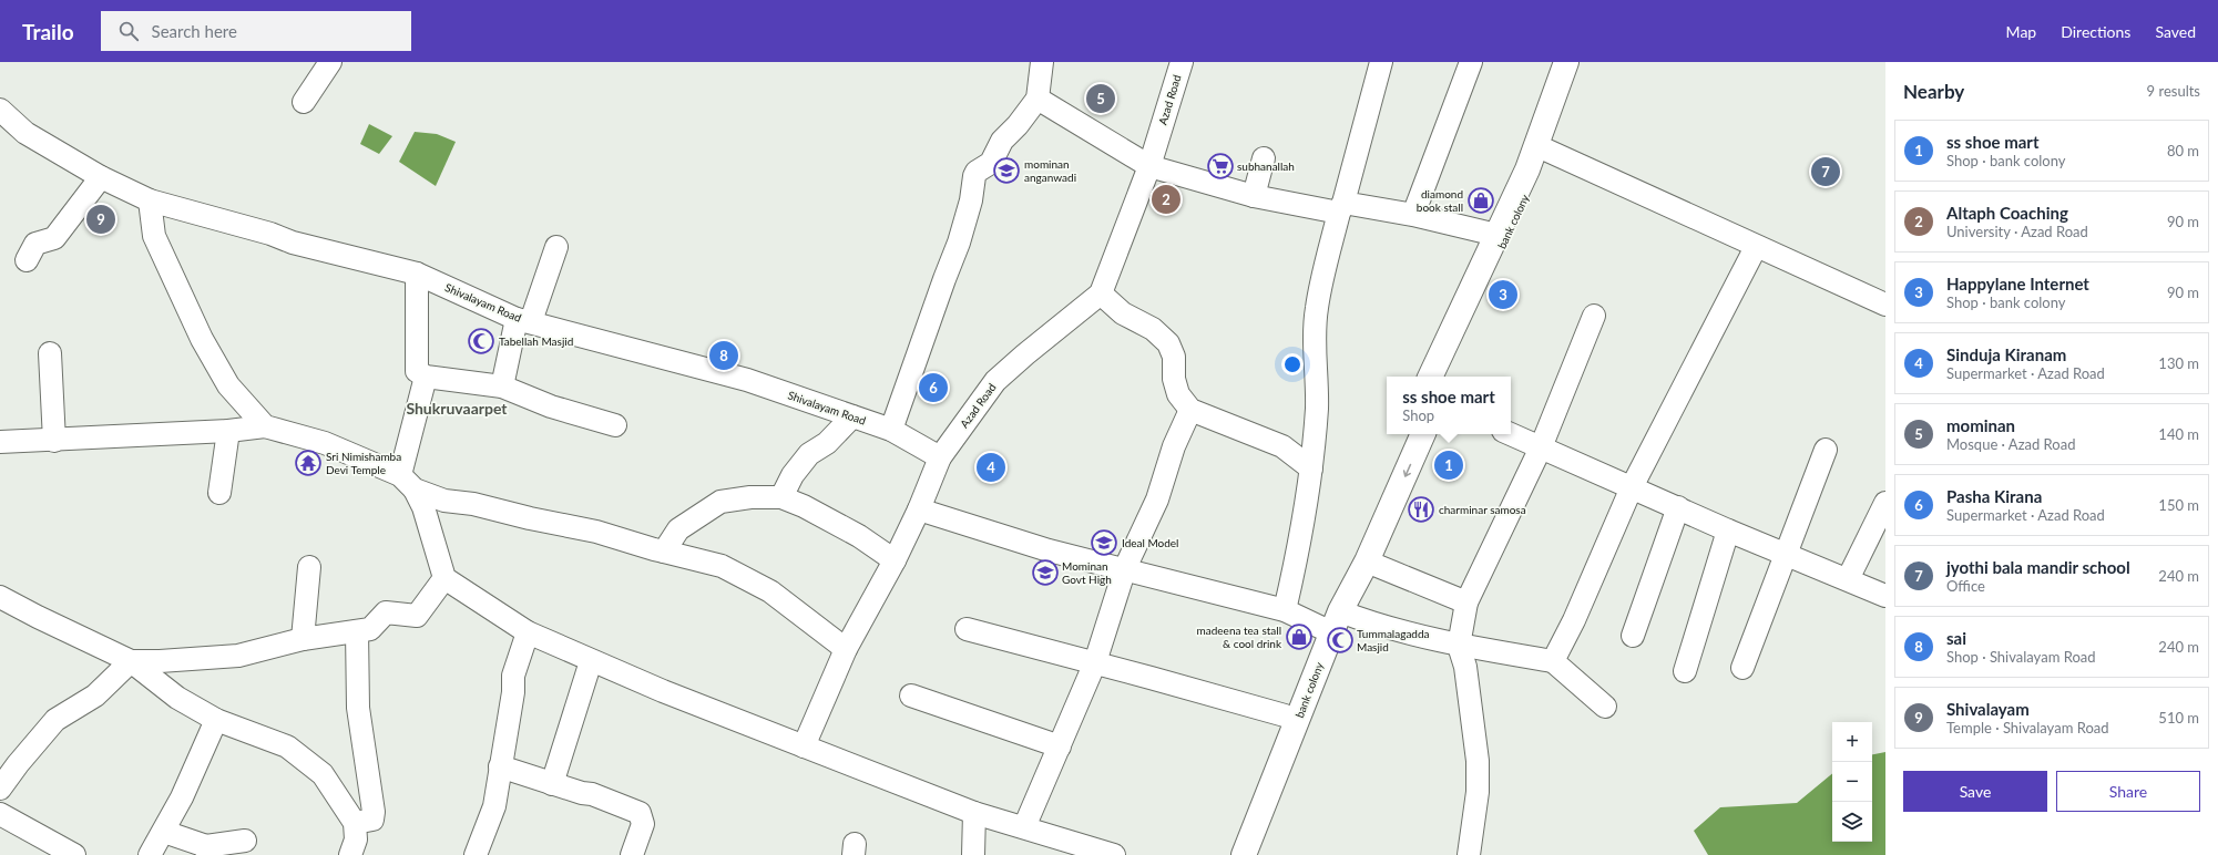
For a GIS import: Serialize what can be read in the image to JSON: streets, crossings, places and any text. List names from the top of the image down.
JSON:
{
  "streets": {
    "main road": ["bank colony"],
    "street": ["Azad Road", "Shivalayam Road"]
  },
  "crossings": [
    ["Azad Road", "Shivalayam Road"]
  ],
  "districts": ["Shukruvaarpet"],
  "places": {
    "supermarket": ["subhanallah"],
    "school or university": ["mominan anganwadi", "Ideal Model", "Mominan Govt High"],
    "shop": ["diamond book stall", "madeena tea stall & cool drink"],
    "mosque": ["Tabellah Masjid", "Tummalagadda Masjid"],
    "temple": ["Sri Nimishamba Devi Temple"],
    "restaurant": ["charminar samosa"]
  },
  "page": {
    "header": "Trailo",
    "search": "Search here",
    "nav": ["Map", "Directions", "Saved"],
    "heading": ["Nearby", "9 results"],
    "pins": [
      "5",
      "7",
      "2",
      "9",
      "3",
      "8",
      "6",
      "1",
      "4"
    ],
    "list": [
      {
        "mark": "1",
        "name": "ss shoe mart",
        "note": "Shop · bank colony",
        "value": "80 m"
      },
      {
        "mark": "2",
        "name": "Altaph Coaching",
        "note": "University · Azad Road",
        "value": "90 m"
      },
      {
        "mark": "3",
        "name": "Happylane Internet",
        "note": "Shop · bank colony",
        "value": "90 m"
      },
      {
        "mark": "4",
        "name": "Sinduja Kiranam",
        "note": "Supermarket · Azad Road",
        "value": "130 m"
      },
      {
        "mark": "5",
        "name": "mominan",
        "note": "Mosque · Azad Road",
        "value": "140 m"
      },
      {
        "mark": "6",
        "name": "Pasha Kirana",
        "note": "Supermarket · Azad Road",
        "value": "150 m"
      },
      {
        "mark": "7",
        "name": "jyothi bala mandir school",
        "note": "Office",
        "value": "240 m"
      },
      {
        "mark": "8",
        "name": "sai",
        "note": "Shop · Shivalayam Road",
        "value": "240 m"
      },
      {
        "mark": "9",
        "name": "Shivalayam",
        "note": "Temple · Shivalayam Road",
        "value": "510 m"
      }
    ],
    "popup": ["ss shoe mart", "Shop"],
    "map_buttons": ["+", "−"],
    "buttons": ["Save", "Share"]
  }
}
